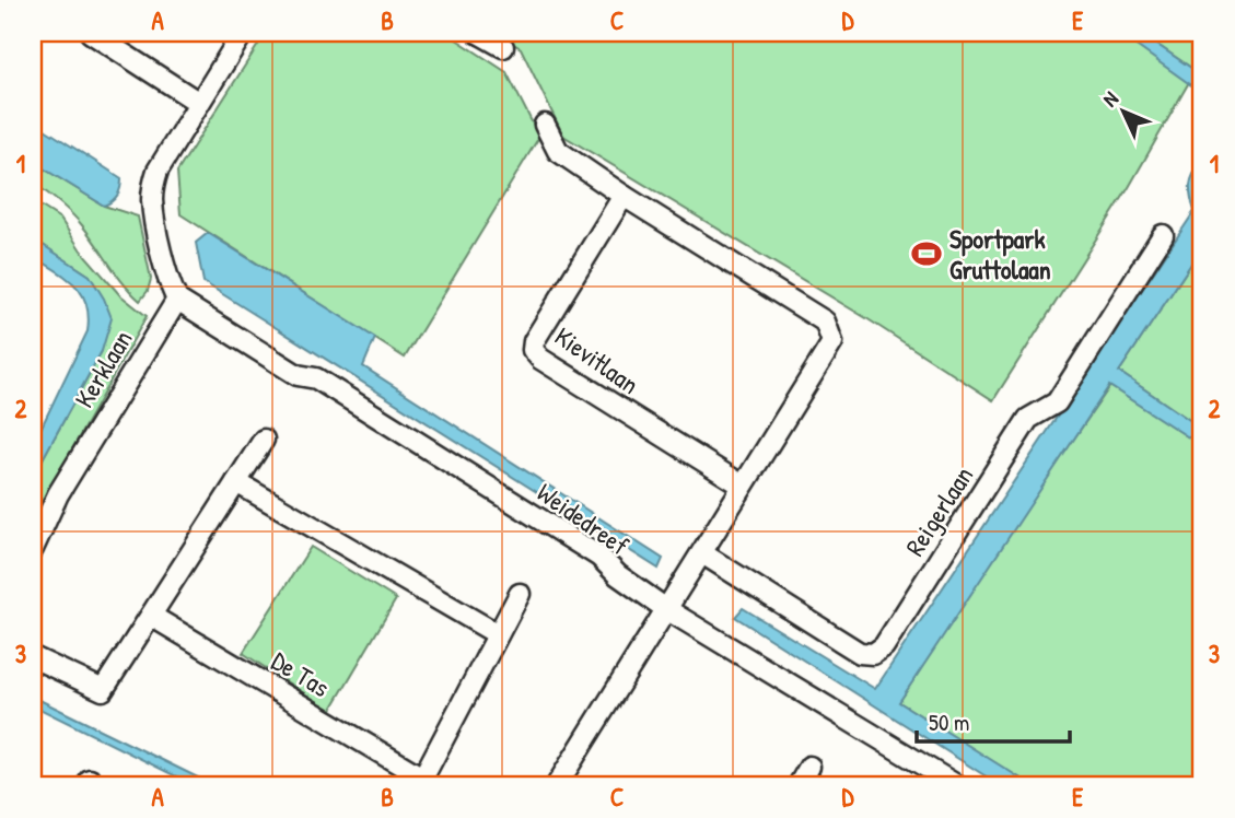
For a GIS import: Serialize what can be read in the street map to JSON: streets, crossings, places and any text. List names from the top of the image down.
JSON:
{
  "streets": {
    "street": [
      "Kievitlaan",
      "Kerklaan",
      "Reigerlaan",
      "Weidedreef",
      "De Tas"
    ]
  },
  "crossings": [
    ["Kerklaan", "Weidedreef"]
  ],
  "places": {
    "sports": ["Sportpark Gruttolaan"]
  },
  "scale_bar": "50 m",
  "north": "top left",
  "grid": {
    "columns": [
      "A",
      "B",
      "C",
      "D",
      "E"
    ],
    "rows": ["1", "2", "3"]
  }
}
